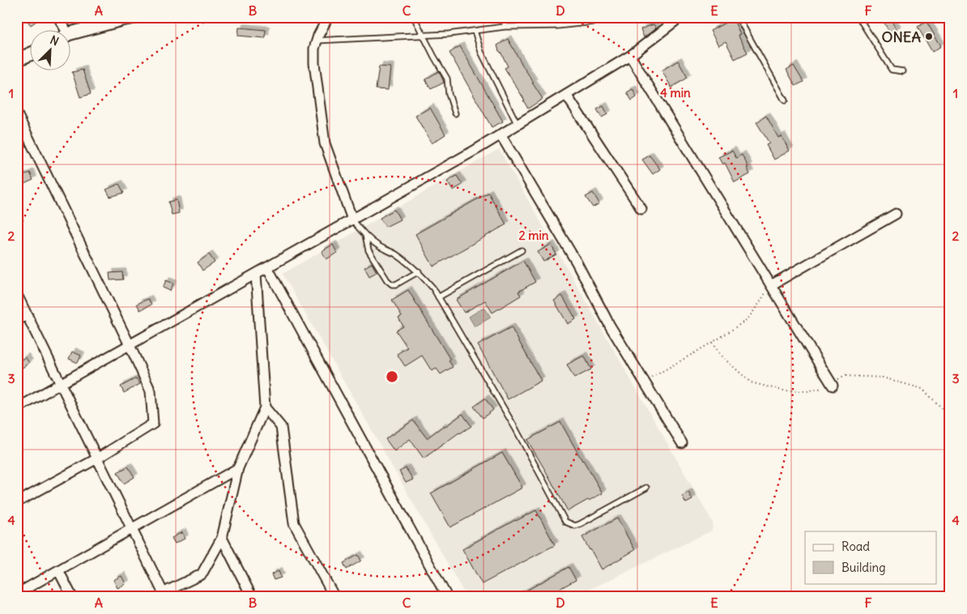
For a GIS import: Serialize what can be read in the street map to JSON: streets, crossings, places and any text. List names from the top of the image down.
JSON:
{
  "places": ["ONEA"],
  "legend": ["Road", "Building"],
  "north": "top right",
  "grid": {
    "columns": [
      "A",
      "B",
      "C",
      "D",
      "E",
      "F"
    ],
    "rows": [
      "1",
      "2",
      "3",
      "4"
    ]
  },
  "rings": ["4 min", "2 min"]
}
